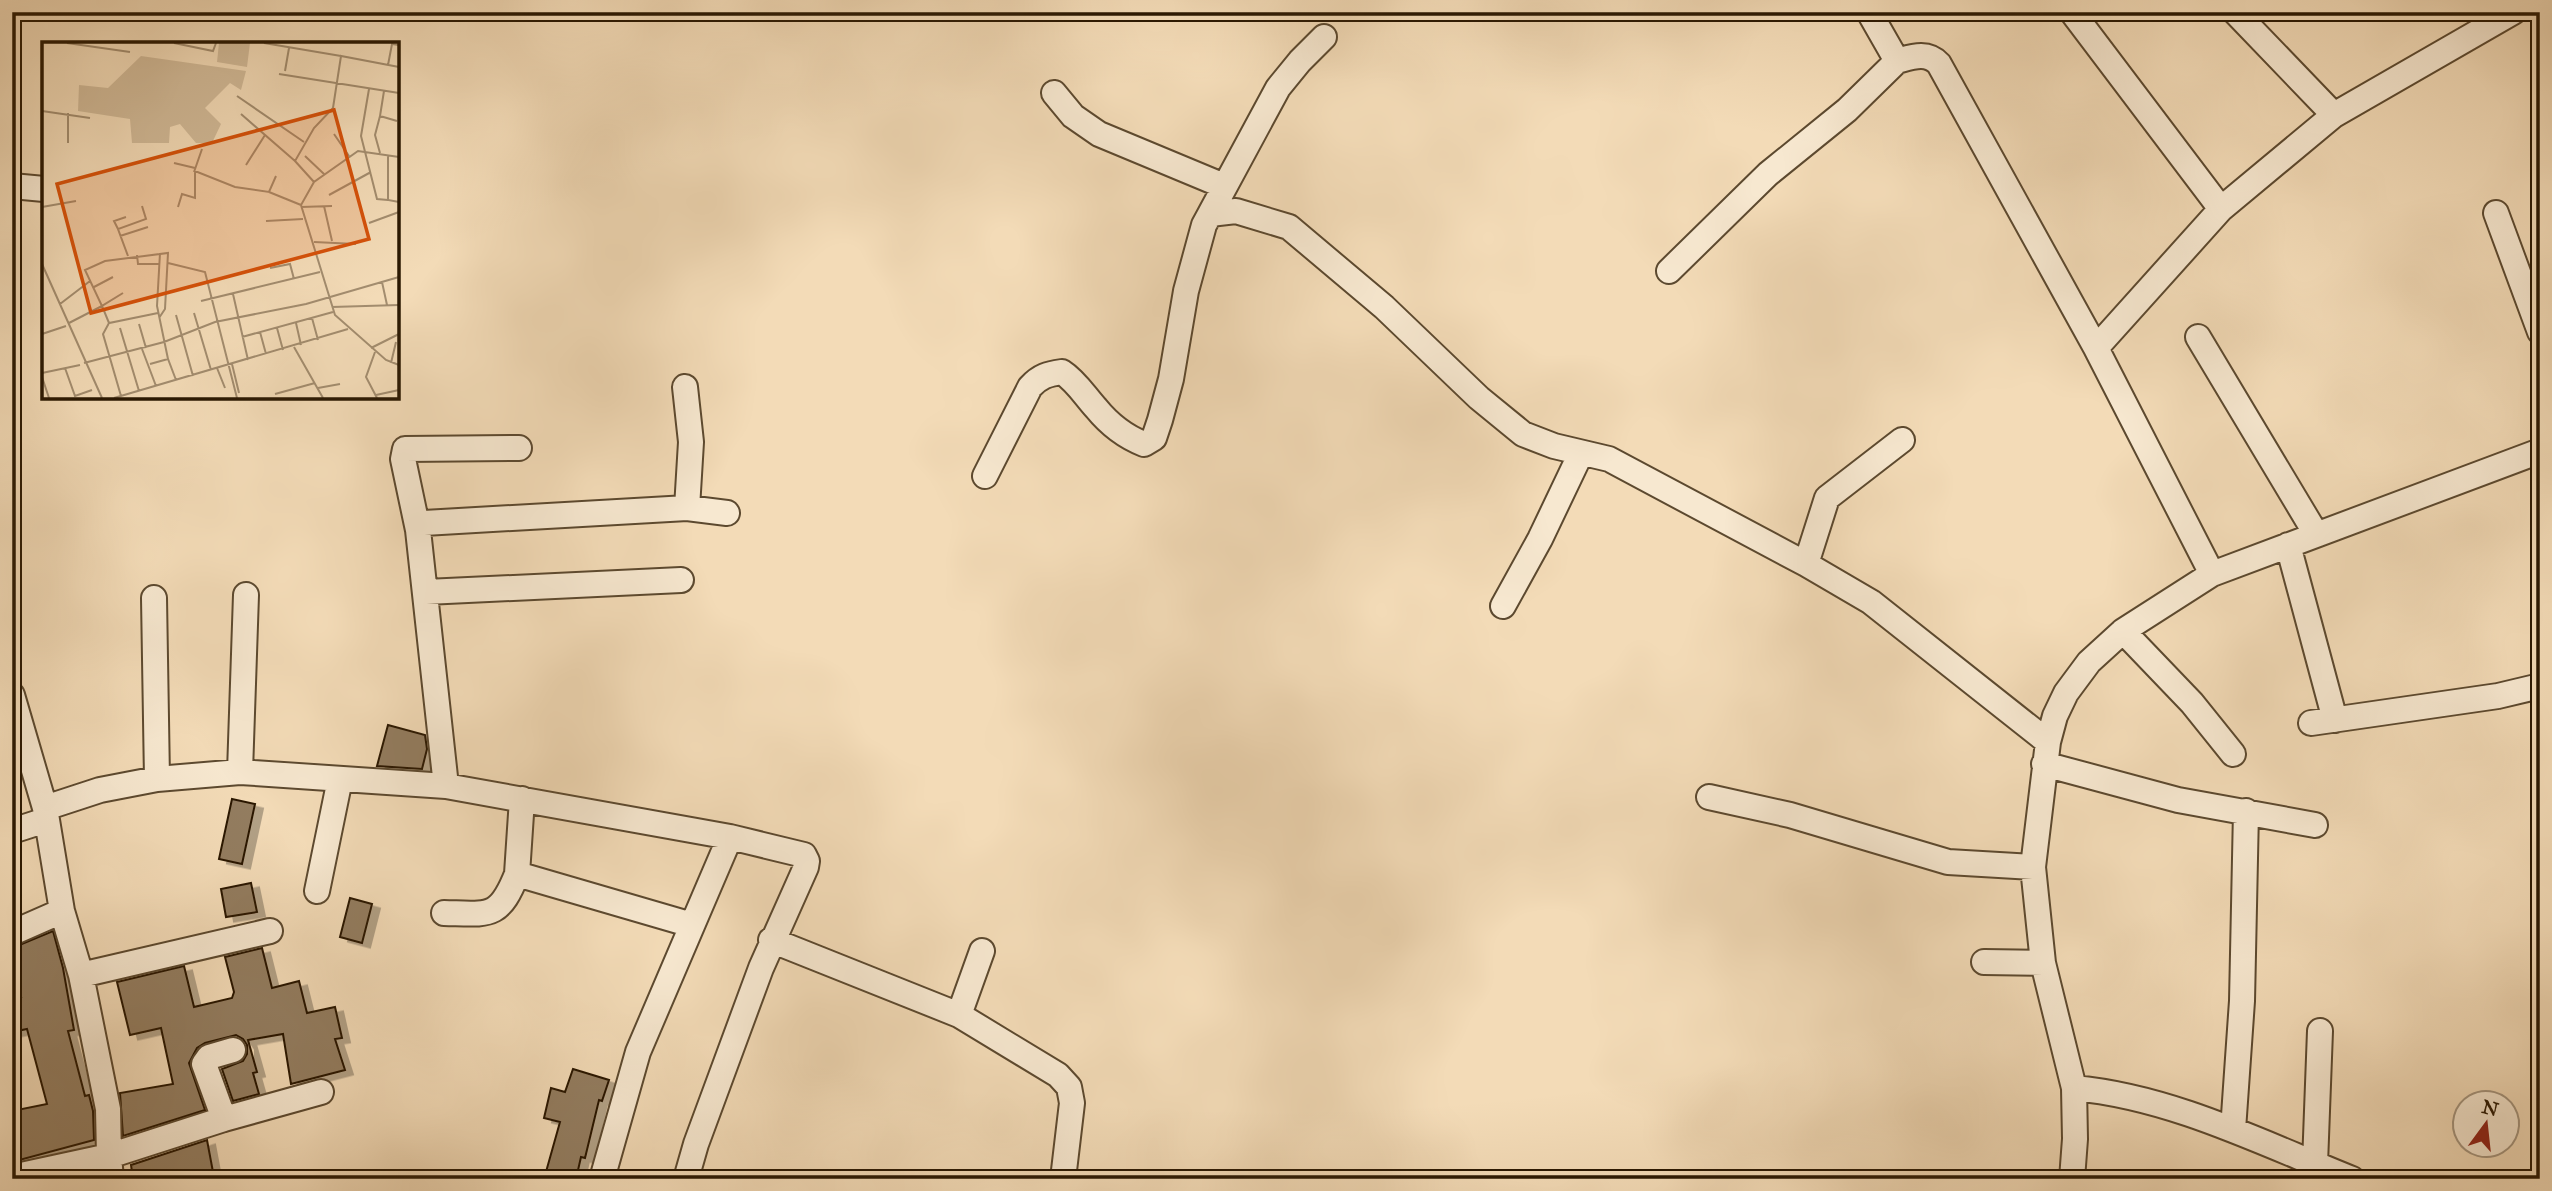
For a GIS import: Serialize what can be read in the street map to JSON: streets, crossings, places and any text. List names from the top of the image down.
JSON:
{
  "north": "top"
}
